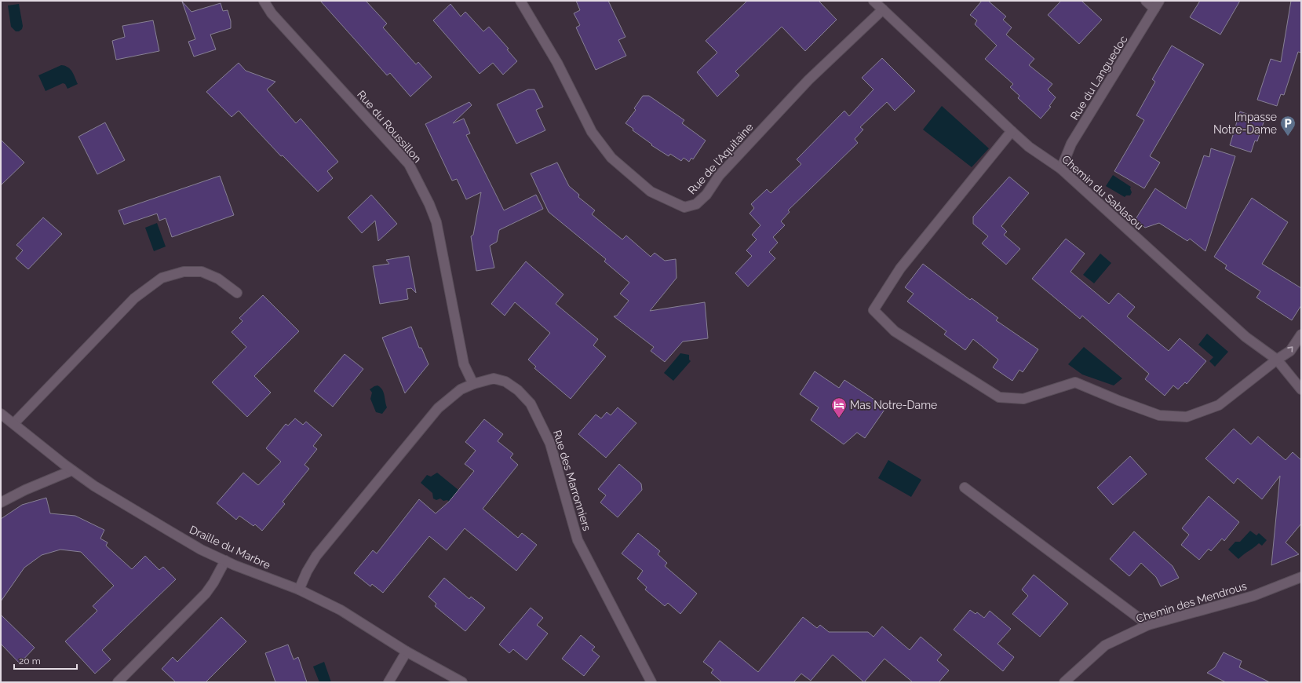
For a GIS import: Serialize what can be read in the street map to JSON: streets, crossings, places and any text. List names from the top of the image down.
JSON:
{
  "streets": {
    "street": [
      "Rue du Languedoc",
      "Rue du Roussillon",
      "Rue de l'Aquitaine",
      "Chemin du Sablasou",
      "Rue des Marronniers",
      "Draille du Marbre",
      "Chemin des Mendrous"
    ]
  },
  "crossings": [
    ["Rue du Languedoc", "Chemin du Sablasou"],
    ["Rue du Roussillon", "Rue des Marronniers"],
    ["Rue de l'Aquitaine", "Chemin du Sablasou"],
    ["Rue des Marronniers", "Draille du Marbre"]
  ],
  "places": {
    "parking": ["Impasse Notre-Dame"],
    "hotel": ["Mas Notre-Dame"]
  },
  "scale_bar": "20 m"
}
